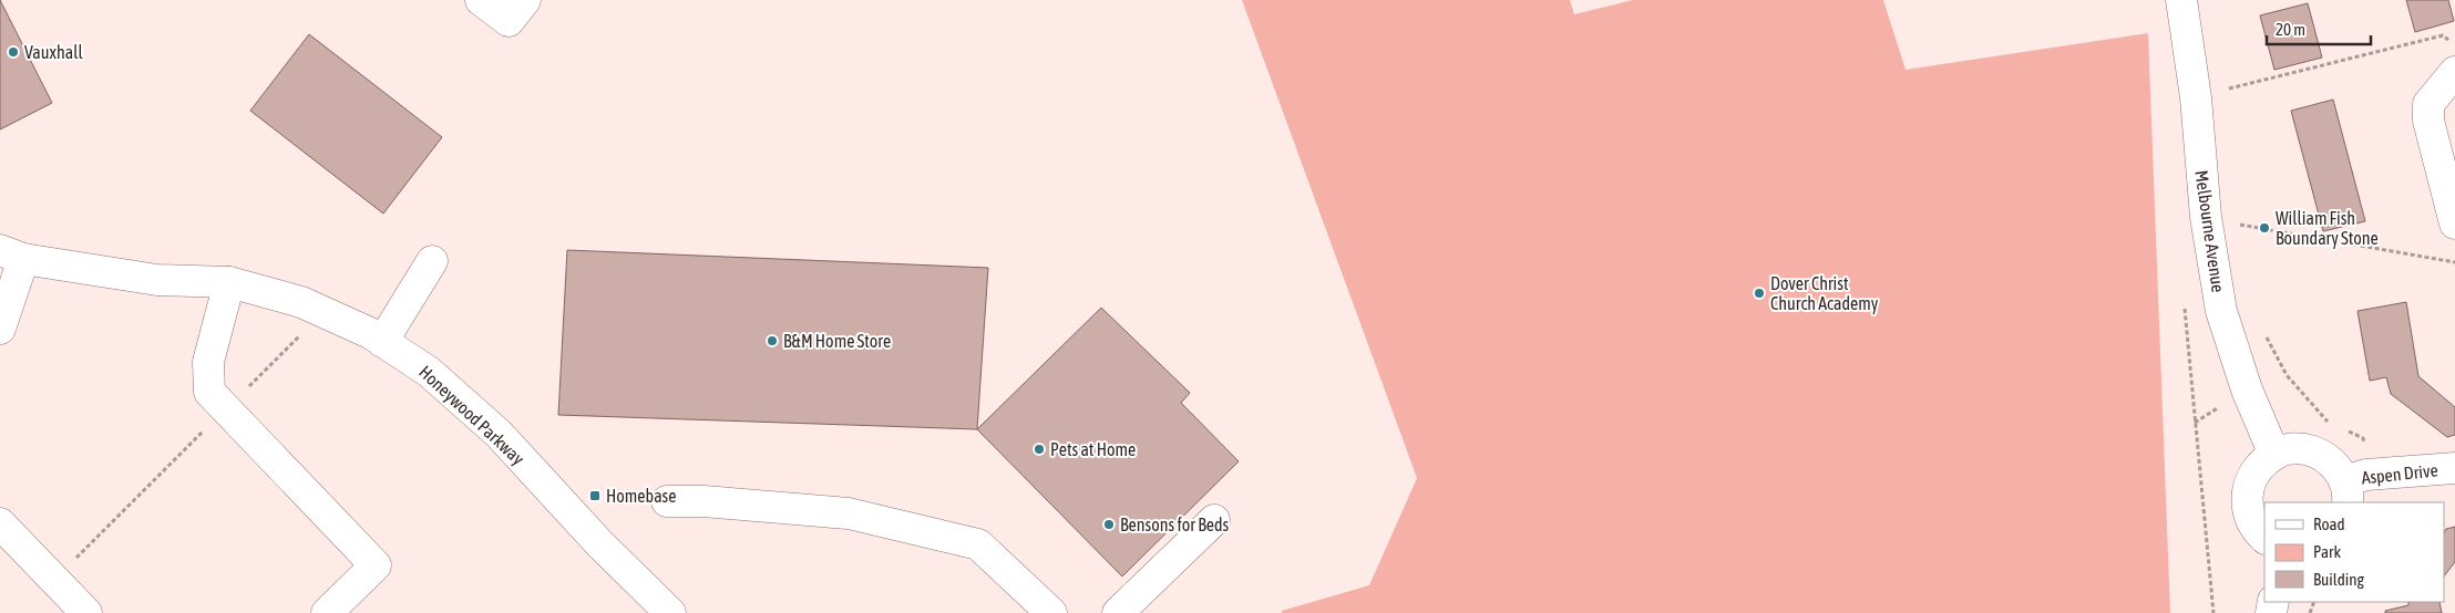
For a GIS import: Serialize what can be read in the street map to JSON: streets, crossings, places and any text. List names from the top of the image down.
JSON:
{
  "streets": {
    "street": ["Melbourne Avenue", "Honeywood Parkway", "Aspen Drive"]
  },
  "places": {
    "other": [
      "Vauxhall",
      "William Fish Boundary Stone",
      "Dover Christ Church Academy",
      "B&M Home Store",
      "Pets at Home",
      "Bensons for Beds"
    ],
    "transit": ["Homebase"]
  },
  "legend": ["Road", "Park", "Building"],
  "scale_bar": "20 m"
}
